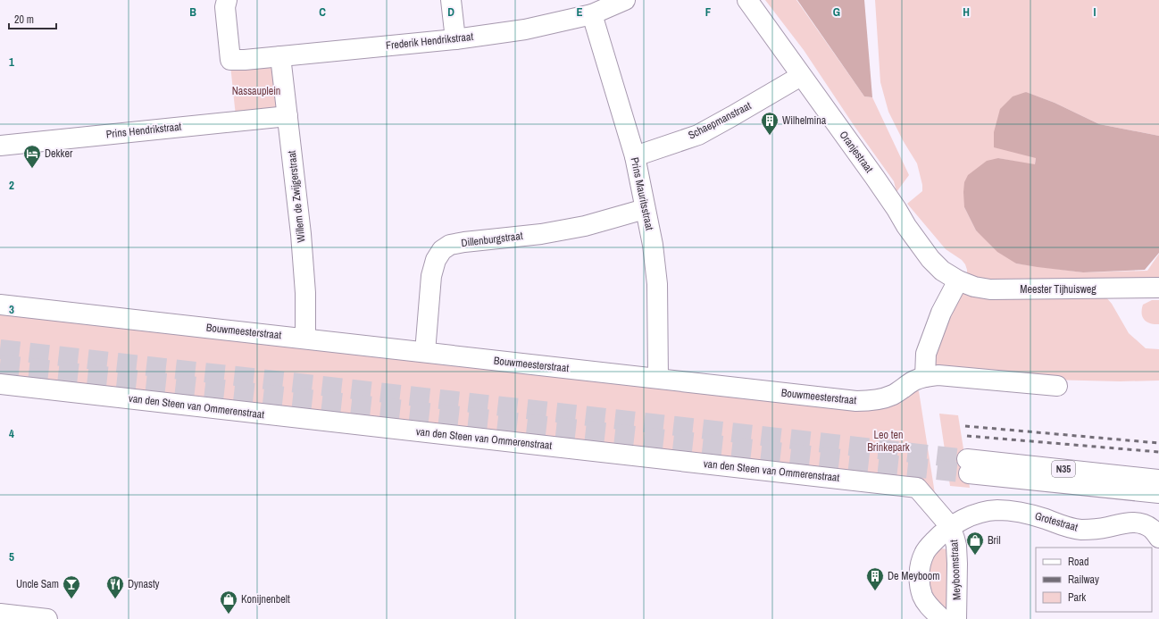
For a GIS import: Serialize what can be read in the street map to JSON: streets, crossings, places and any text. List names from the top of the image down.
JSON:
{
  "streets": {
    "street": [
      "Frederik Hendrikstraat",
      "Schaepmanstraat",
      "Prins Hendrikstraat",
      "Oranjestraat",
      "Prins Mauritsstraat",
      "Willem de Zwijgerstraat",
      "Dillenburgstraat",
      "Meester Tijhuisweg",
      "Bouwmeesterstraat",
      "van den Steen van Ommerenstraat",
      "N35",
      "Grotestraat",
      "Meyboomstraat"
    ]
  },
  "crossings": [
    ["Frederik Hendrikstraat", "Prins Mauritsstraat"],
    ["Frederik Hendrikstraat", "Willem de Zwijgerstraat"],
    ["Schaepmanstraat", "Oranjestraat"],
    ["Schaepmanstraat", "Prins Mauritsstraat"],
    ["Prins Hendrikstraat", "Willem de Zwijgerstraat"],
    ["Oranjestraat", "Meester Tijhuisweg"],
    ["Prins Mauritsstraat", "Dillenburgstraat"],
    ["Prins Mauritsstraat", "Bouwmeesterstraat"],
    ["Willem de Zwijgerstraat", "Bouwmeesterstraat"],
    ["Dillenburgstraat", "Bouwmeesterstraat"],
    ["van den Steen van Ommerenstraat", "Grotestraat"],
    ["van den Steen van Ommerenstraat", "Meyboomstraat"],
    ["Grotestraat", "Meyboomstraat"]
  ],
  "parks": ["Nassauplein", "Leo ten Brinkepark"],
  "places": {
    "building": ["Wilhelmina", "De Meyboom"],
    "hotel": ["Dekker"],
    "shop": ["Bril", "Konijnenbelt"],
    "bar": ["Uncle Sam"],
    "restaurant": ["Dynasty"]
  },
  "legend": ["Road", "Railway", "Park"],
  "scale_bar": "20 m",
  "grid": {
    "columns": [
      "B",
      "C",
      "D",
      "E",
      "F",
      "G",
      "H",
      "I"
    ],
    "rows": [
      "1",
      "2",
      "3",
      "4",
      "5"
    ]
  }
}
